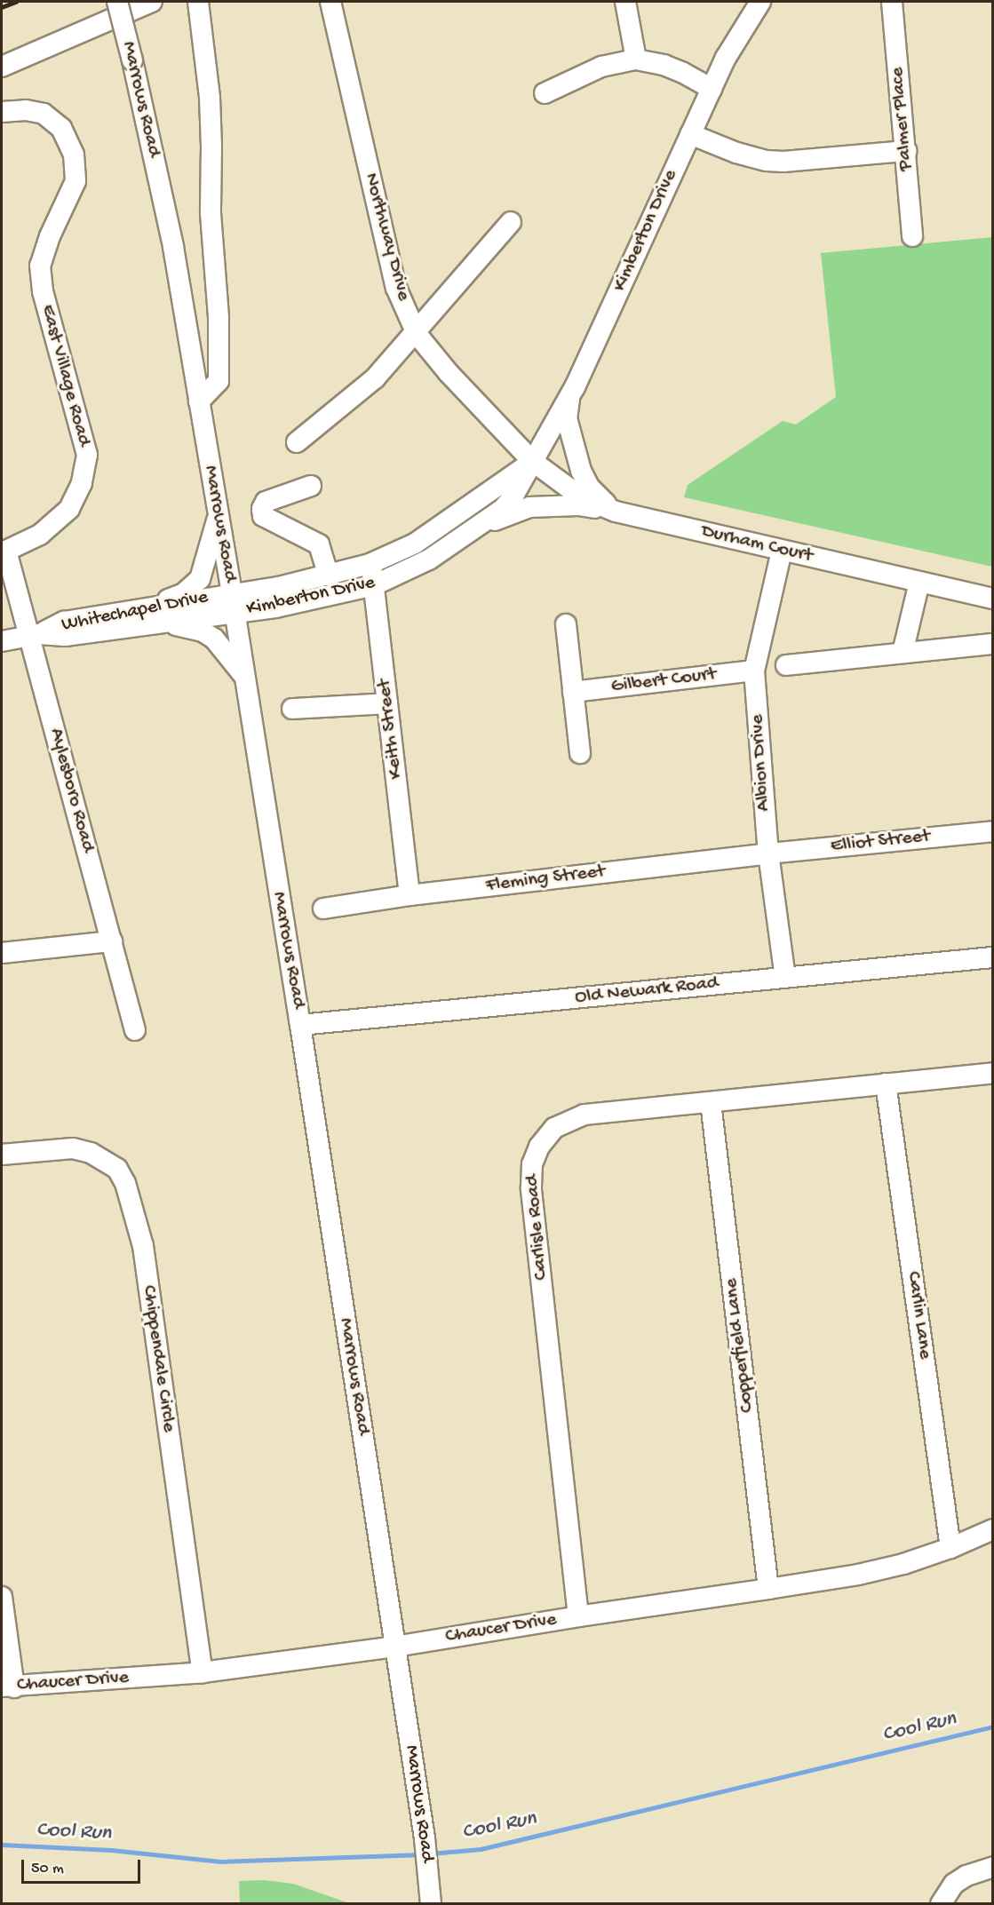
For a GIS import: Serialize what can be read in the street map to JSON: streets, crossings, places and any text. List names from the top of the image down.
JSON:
{
  "streets": {
    "street": [
      "Marrows Road",
      "Palmer Place",
      "Kimberton Drive",
      "Northway Drive",
      "East Village Road",
      "Durham Court",
      "Whitechapel Drive",
      "Gilbert Court",
      "Keith Street",
      "Albion Drive",
      "Aylesboro Road",
      "Elliot Street",
      "Fleming Street",
      "Old Newark Road",
      "Carlisle Road",
      "Carlin Lane",
      "Copperfield Lane",
      "Chippendale Circle",
      "Chaucer Drive"
    ]
  },
  "crossings": [
    ["Marrows Road", "Kimberton Drive"],
    ["Marrows Road", "Whitechapel Drive"],
    ["Marrows Road", "Old Newark Road"],
    ["Marrows Road", "Chaucer Drive"],
    ["Kimberton Drive", "Northway Drive"],
    ["Kimberton Drive", "Durham Court"],
    ["Kimberton Drive", "Whitechapel Drive"],
    ["Kimberton Drive", "Keith Street"],
    ["Northway Drive", "Durham Court"],
    ["East Village Road", "Aylesboro Road"],
    ["Durham Court", "Albion Drive"],
    ["Whitechapel Drive", "Aylesboro Road"],
    ["Gilbert Court", "Albion Drive"],
    ["Keith Street", "Fleming Street"],
    ["Albion Drive", "Elliot Street"],
    ["Albion Drive", "Fleming Street"],
    ["Albion Drive", "Old Newark Road"],
    ["Elliot Street", "Fleming Street"],
    ["Carlisle Road", "Carlin Lane"],
    ["Carlisle Road", "Copperfield Lane"],
    ["Carlisle Road", "Chaucer Drive"],
    ["Carlin Lane", "Chaucer Drive"],
    ["Copperfield Lane", "Chaucer Drive"],
    ["Chippendale Circle", "Chaucer Drive"]
  ],
  "water": ["Cool Run"],
  "scale_bar": "50 m"
}
